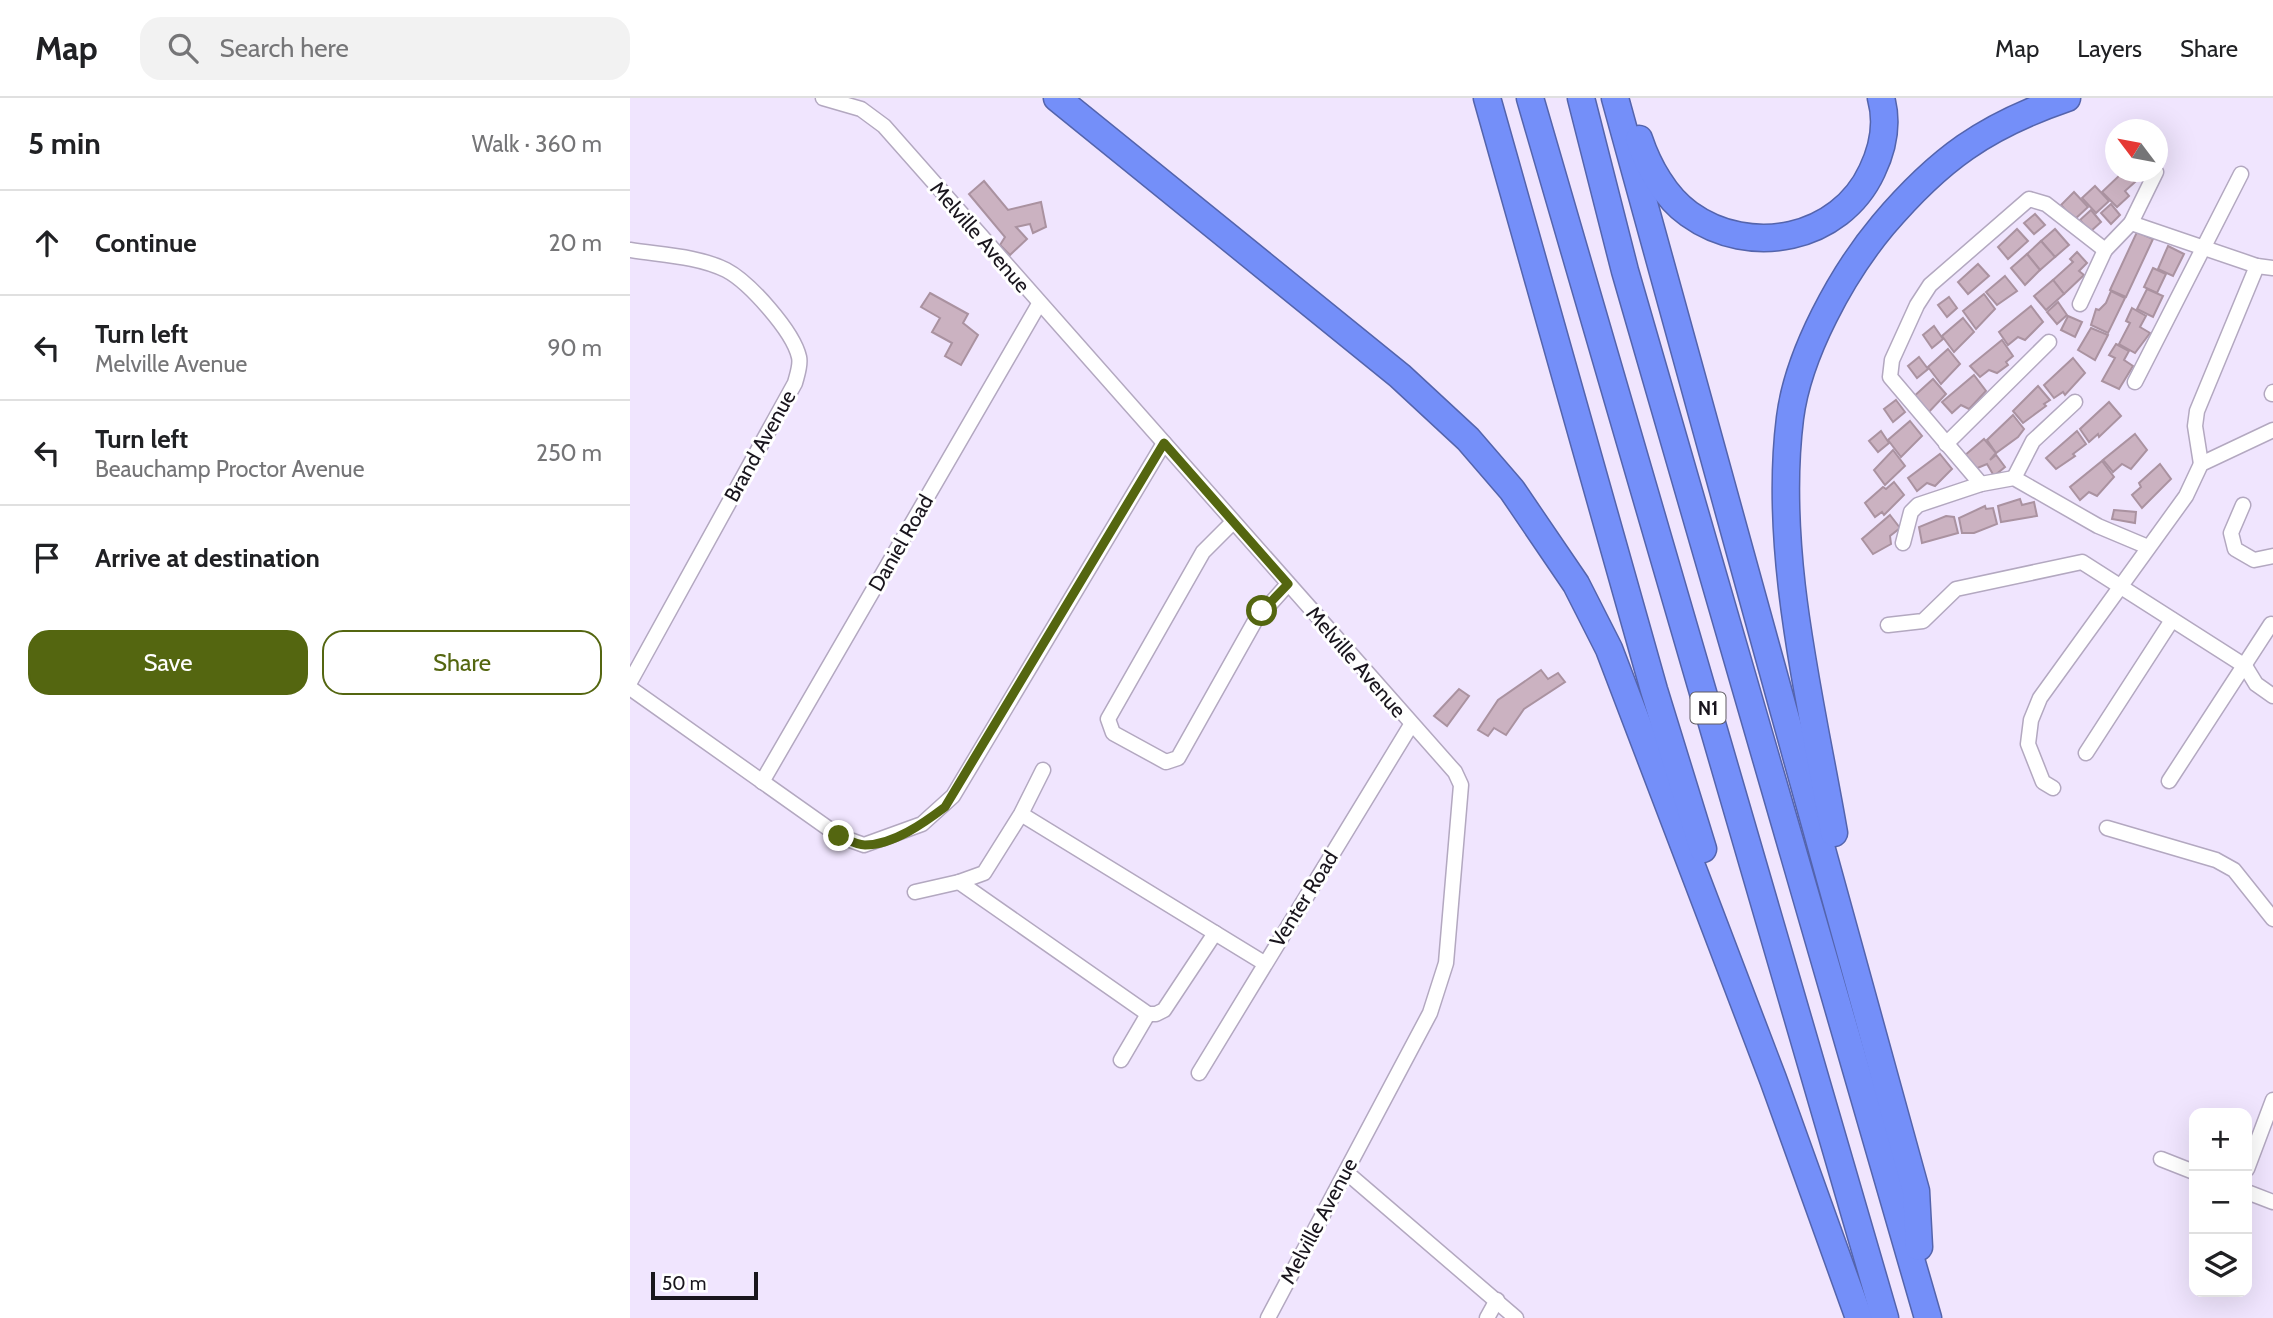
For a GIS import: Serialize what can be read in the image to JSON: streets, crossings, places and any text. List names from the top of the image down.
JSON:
{
  "streets": {
    "highway": ["N1"],
    "street": [
      "Melville Avenue",
      "Brand Avenue",
      "Daniel Road",
      "Venter Road"
    ]
  },
  "crossings": [
    ["Melville Avenue", "Daniel Road"],
    ["Melville Avenue", "Venter Road"]
  ],
  "scale_bar": "50 m",
  "north": "top left",
  "page": {
    "header": "Map",
    "search": "Search here",
    "nav": ["Map", "Layers", "Share"],
    "heading": ["5 min", "Walk · 360 m"],
    "list": [
      ["Continue", "20 m"],
      ["Turn left", "Melville Avenue", "90 m"],
      ["Turn left", "Beauchamp Proctor Avenue", "250 m"],
      "Arrive at destination"
    ],
    "buttons": ["Save", "Share"],
    "map_buttons": ["+", "−"],
    "scale": "50 m"
  }
}
